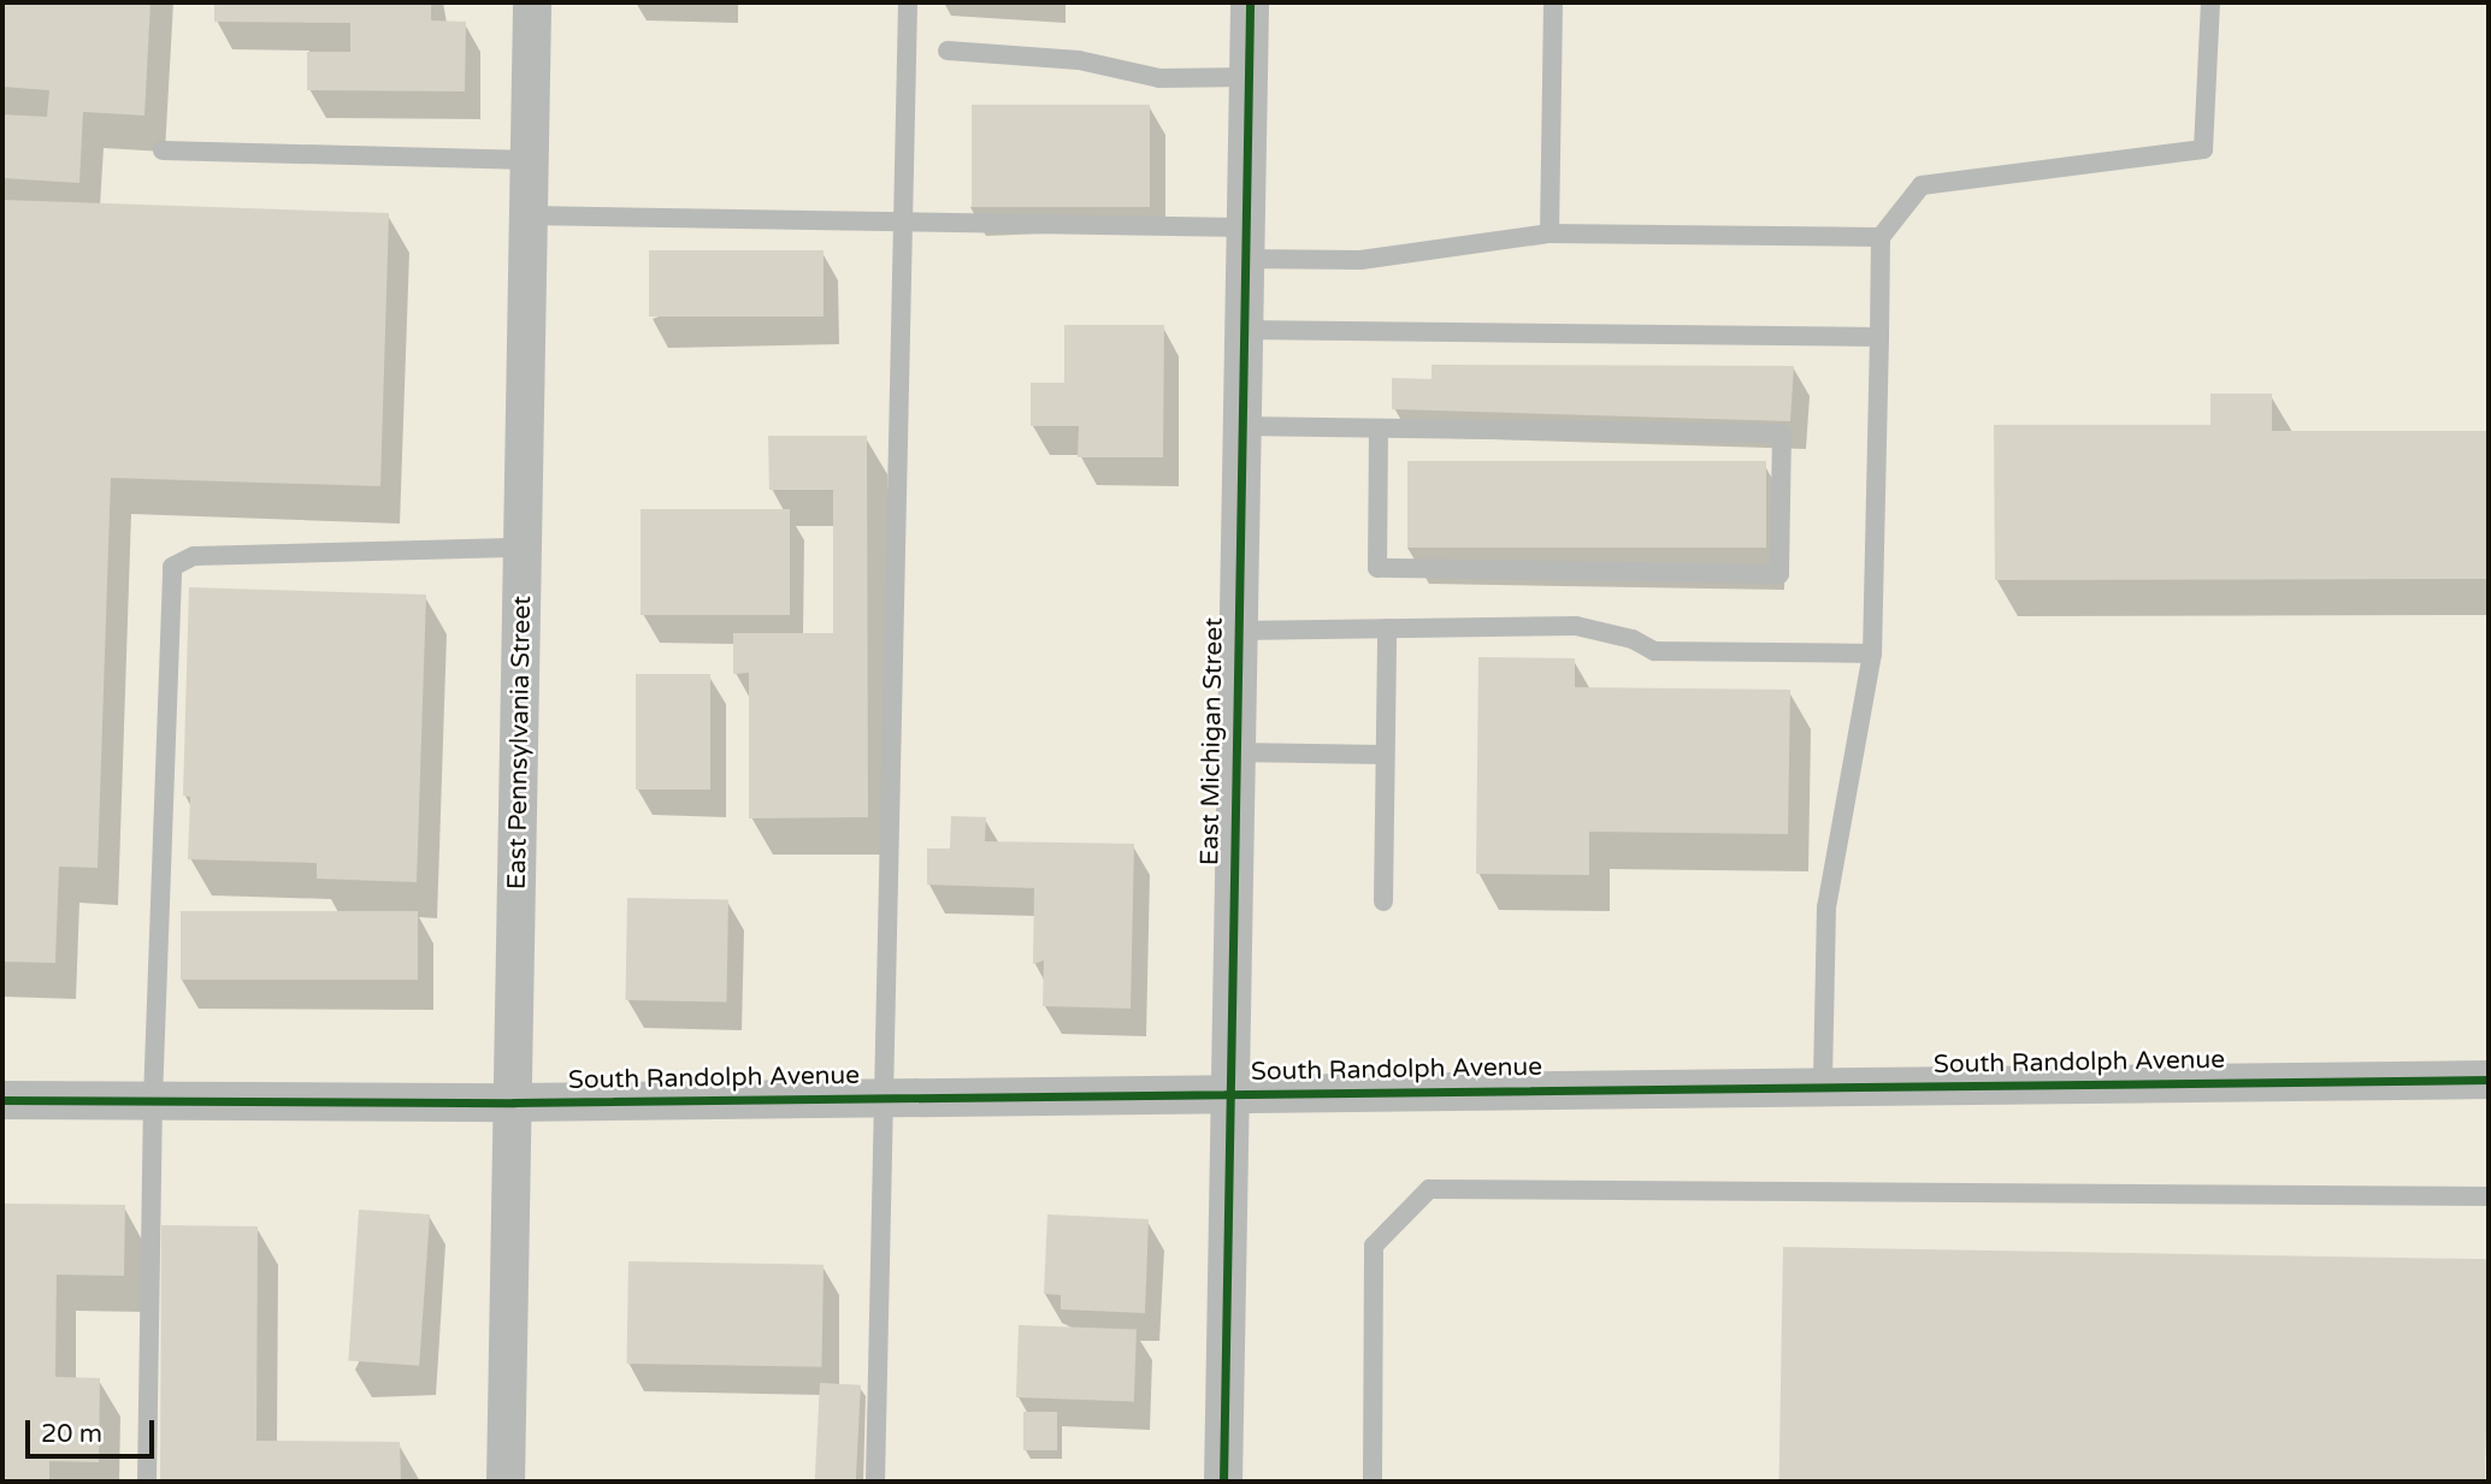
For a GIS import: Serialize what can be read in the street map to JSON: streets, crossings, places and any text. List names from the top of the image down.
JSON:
{
  "streets": {
    "street": ["East Michigan Street", "East Pennsylvania Street", "South Randolph Avenue"]
  },
  "crossings": [
    ["East Michigan Street", "South Randolph Avenue"],
    ["East Pennsylvania Street", "South Randolph Avenue"]
  ],
  "scale_bar": "20 m"
}
